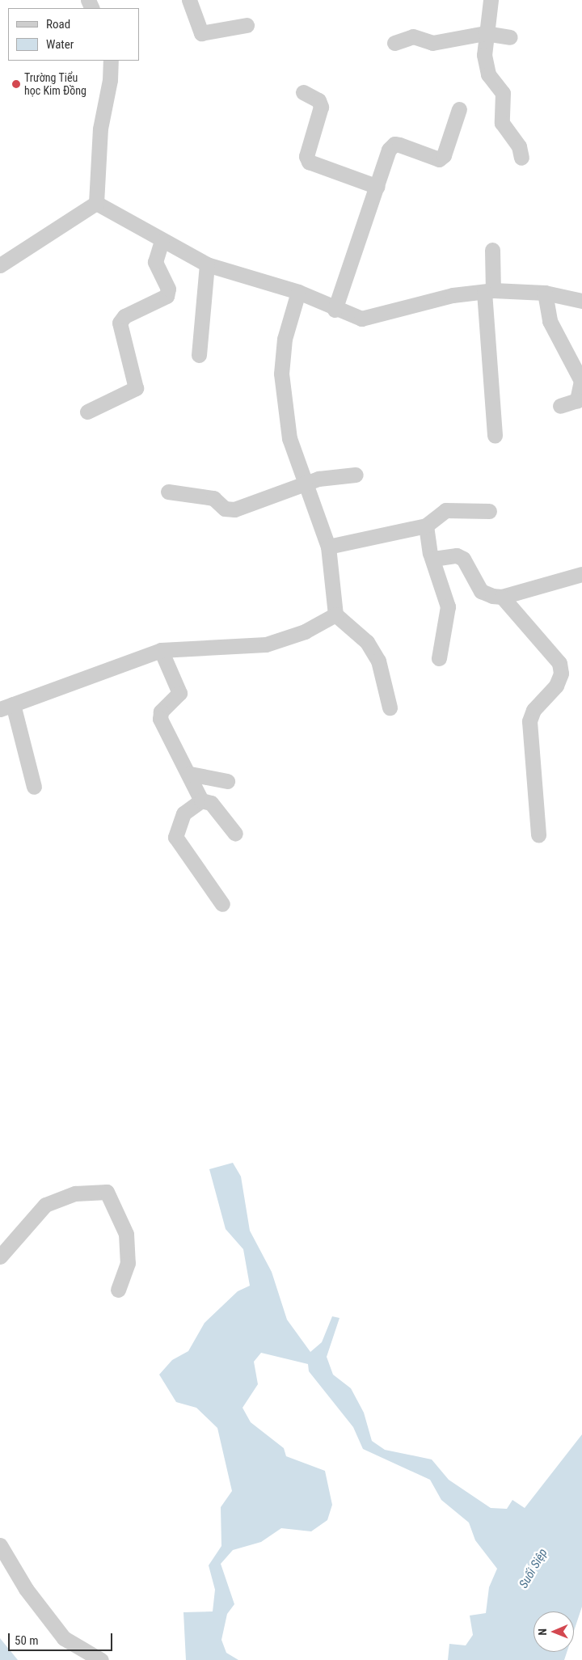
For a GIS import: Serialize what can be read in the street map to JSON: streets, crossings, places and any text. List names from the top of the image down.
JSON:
{
  "water": ["Suối Siệp"],
  "places": ["Trường Tiểu học Kim Đồng"],
  "legend": ["Road", "Water"],
  "scale_bar": "50 m",
  "north": "left"
}
